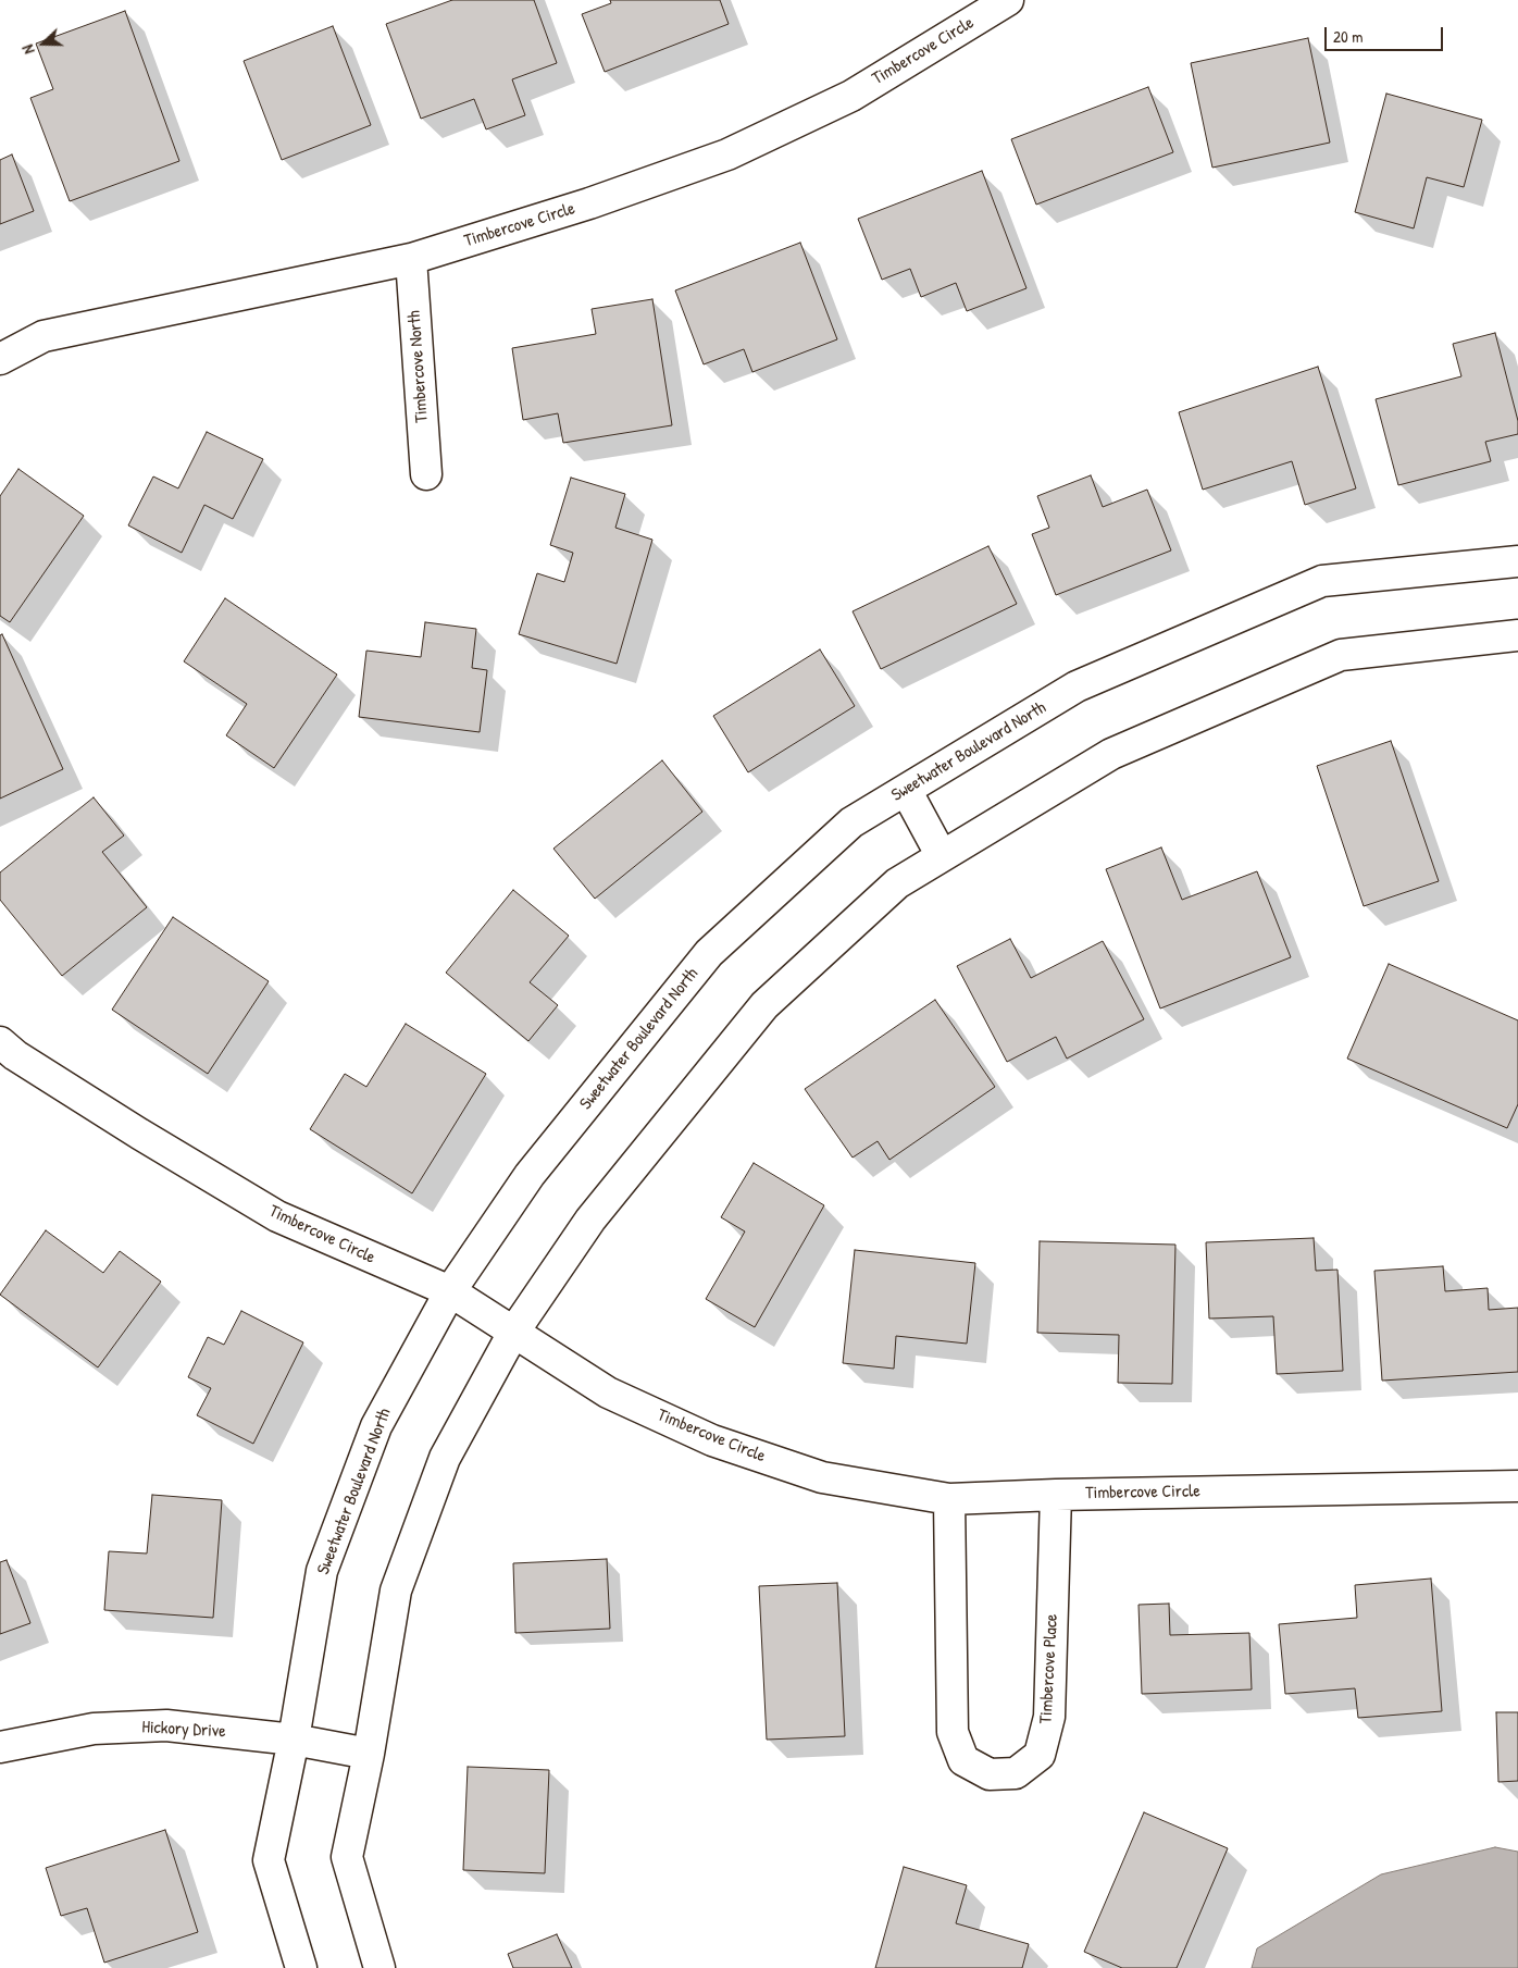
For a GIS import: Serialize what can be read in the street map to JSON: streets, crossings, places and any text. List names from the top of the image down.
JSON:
{
  "streets": {
    "street": [
      "Timbercove Circle",
      "Timbercove North",
      "Sweetwater Boulevard North",
      "Timbercove Place",
      "Hickory Drive"
    ]
  },
  "crossings": [
    ["Timbercove Circle", "Timbercove North"],
    ["Timbercove Circle", "Sweetwater Boulevard North"],
    ["Timbercove Circle", "Timbercove Place"],
    ["Sweetwater Boulevard North", "Hickory Drive"]
  ],
  "scale_bar": "20 m",
  "north": "left"
}
